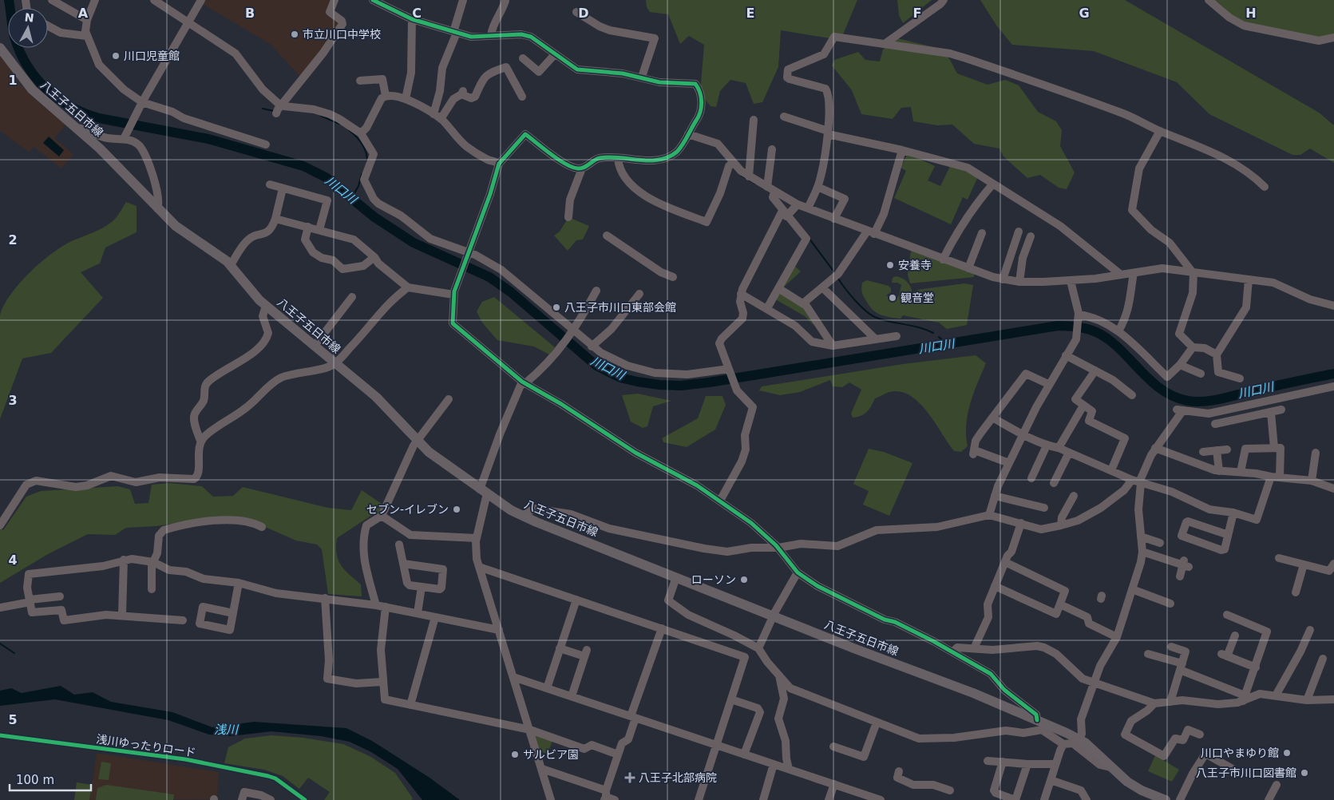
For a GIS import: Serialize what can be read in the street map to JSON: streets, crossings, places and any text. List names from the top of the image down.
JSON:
{
  "streets": {
    "main road": ["八王子五日市線"],
    "cycle path": ["浅川ゆったりロード"]
  },
  "water": ["川口川", "浅川"],
  "places": {
    "other": [
      "市立川口中学校",
      "川口児童館",
      "安養寺",
      "観音堂",
      "八王子市川口東部会館",
      "セブン-イレブン",
      "ローソン",
      "川口やまゆり館",
      "サルビア園",
      "八王子市川口図書館"
    ],
    "health": ["八王子北部病院"]
  },
  "scale_bar": "100 m",
  "north": "top",
  "grid": {
    "columns": [
      "A",
      "B",
      "C",
      "D",
      "E",
      "F",
      "G",
      "H"
    ],
    "rows": [
      "1",
      "2",
      "3",
      "4",
      "5"
    ]
  }
}
